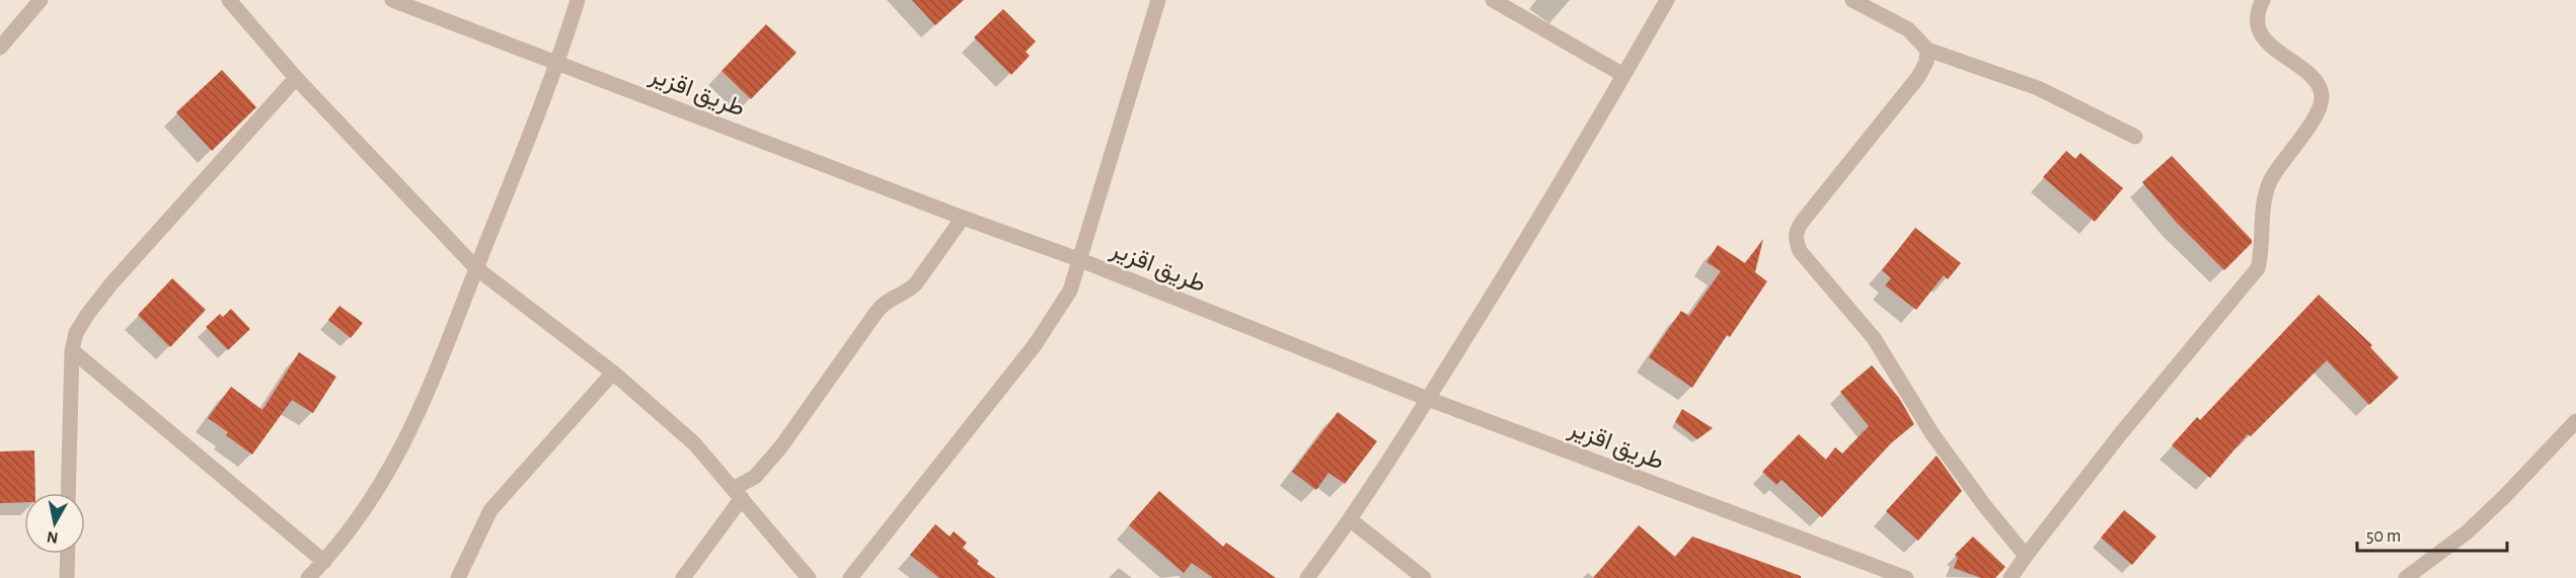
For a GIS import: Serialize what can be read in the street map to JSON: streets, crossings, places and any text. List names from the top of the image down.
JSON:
{
  "streets": {
    "street": ["طريق اقزير"]
  },
  "scale_bar": "50 m",
  "north": "bottom"
}
